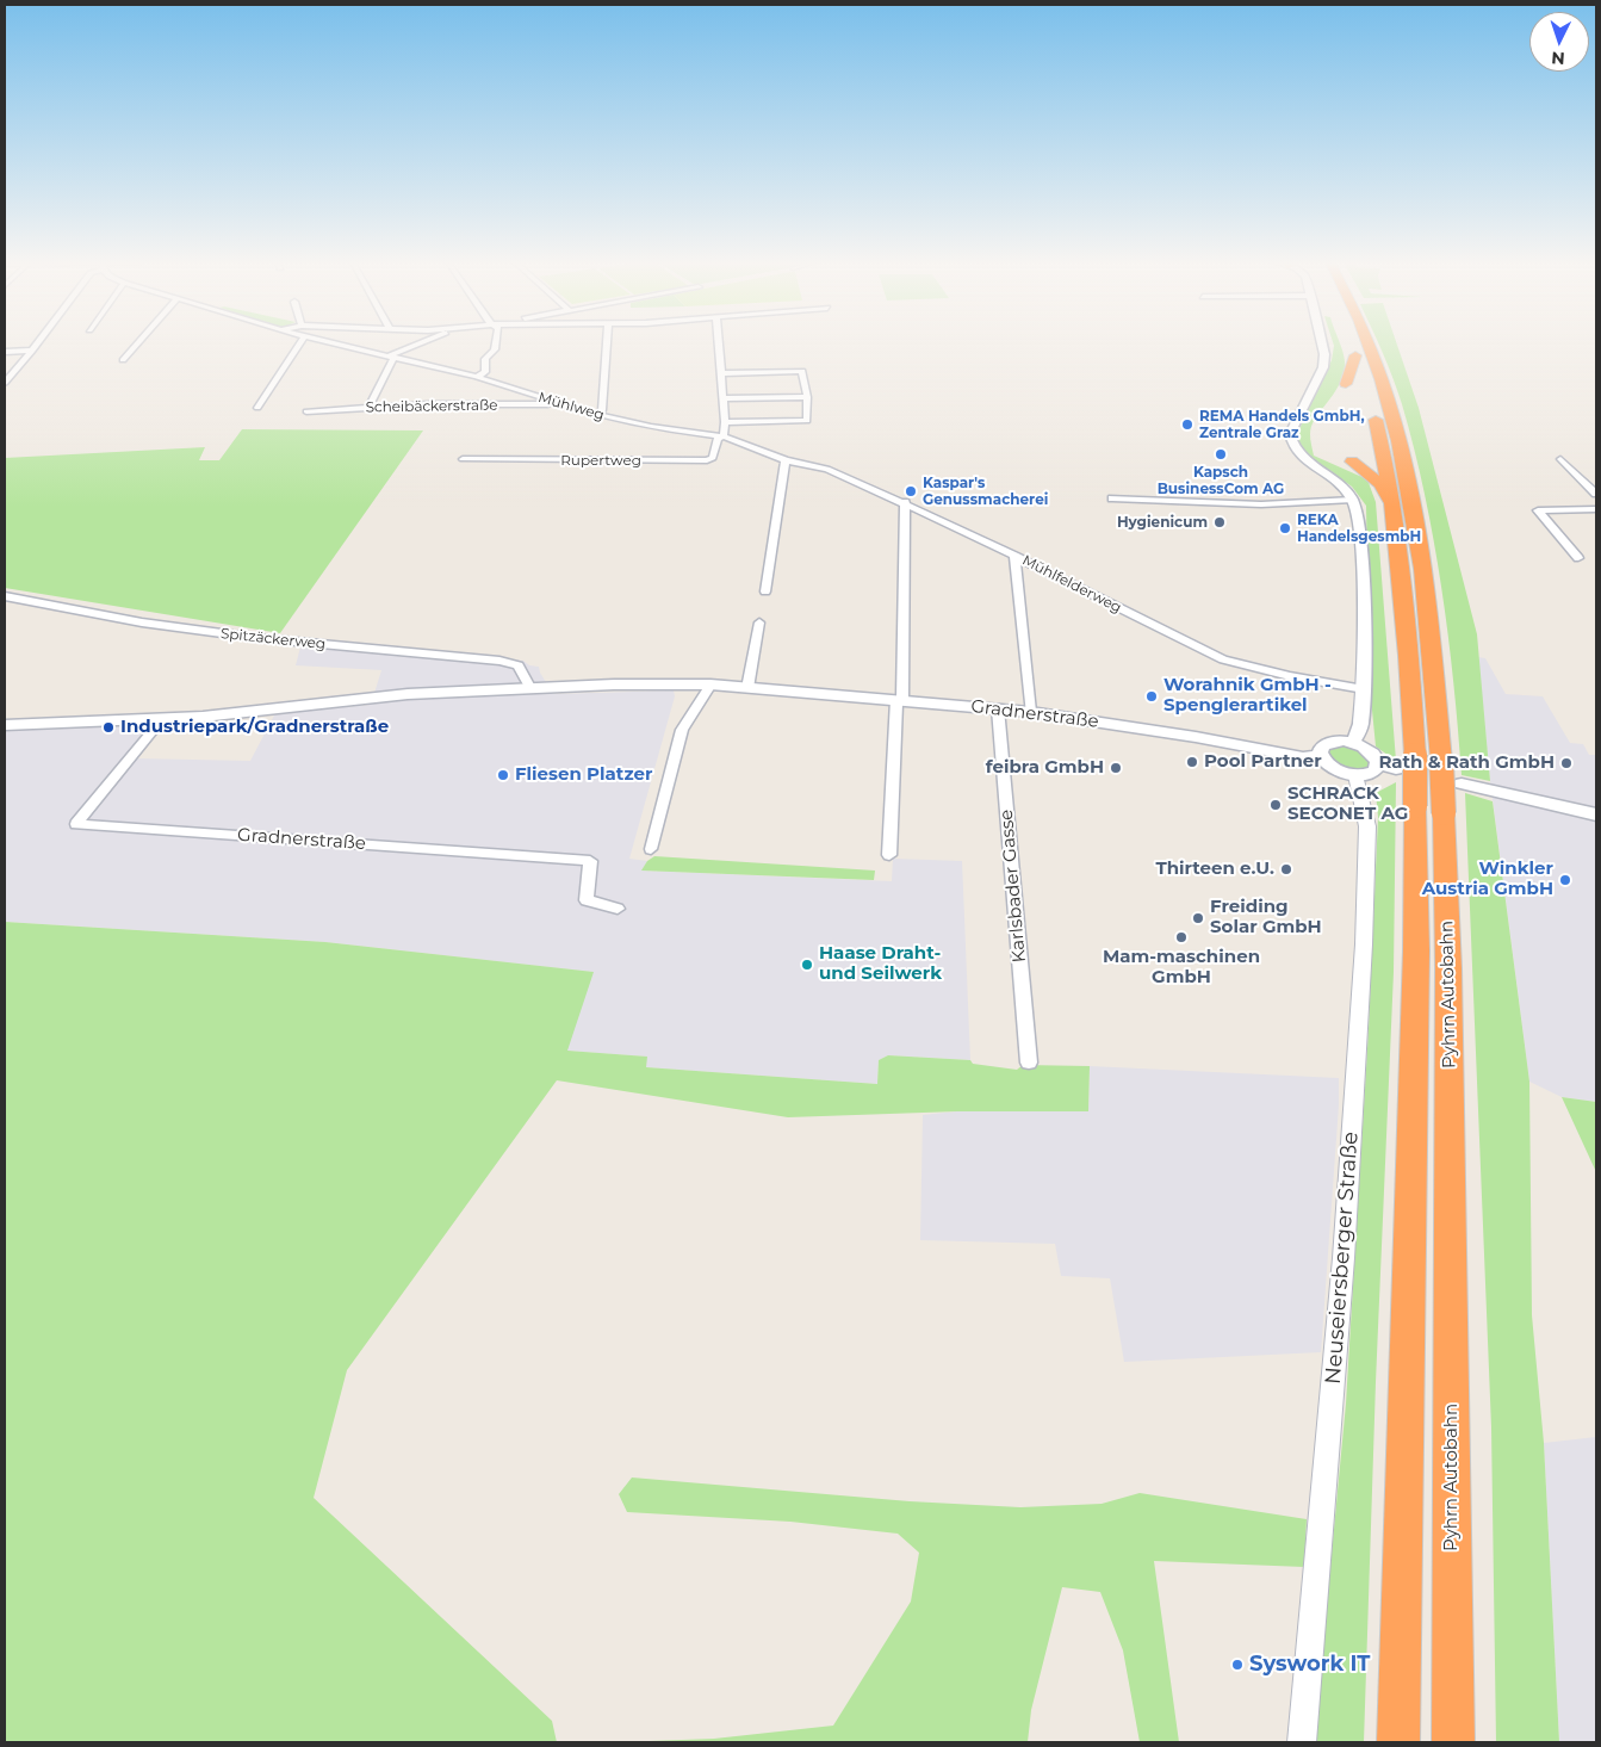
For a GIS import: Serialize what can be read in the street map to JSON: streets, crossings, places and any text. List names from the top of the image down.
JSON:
{
  "streets": {
    "highway": ["Pyhrn Autobahn"],
    "main road": ["Gradnerstraße"],
    "street": [
      "Scheibäckerstraße",
      "Mühlweg",
      "Rupertweg",
      "Mühlfelderweg",
      "Spitzäckerweg",
      "Karlsbader Gasse",
      "Neuseiersberger Straße"
    ]
  },
  "crossings": [
    ["Scheibäckerstraße", "Mühlweg"],
    ["Mühlweg", "Rupertweg"],
    ["Mühlweg", "Mühlfelderweg"],
    ["Rupertweg", "Mühlfelderweg"],
    ["Spitzäckerweg", "Gradnerstraße"],
    ["Gradnerstraße", "Karlsbader Gasse"]
  ],
  "places": [
    "REMA Handels GmbH, Zentrale Graz",
    "Kapsch BusinessCom AG",
    "Kaspar's Genussmacherei",
    "Hygienicum",
    "REKA HandelsgesmbH",
    "Worahnik GmbH - Spenglerartikel",
    "Industriepark/Gradnerstraße",
    "Pool Partner",
    "Rath & Rath GmbH",
    "feibra GmbH",
    "Fliesen Platzer",
    "SCHRACK SECONET AG",
    "Thirteen e.U.",
    "Winkler Austria GmbH",
    "Freiding Solar GmbH",
    "Mam-maschinen GmbH",
    "Haase Draht- und Seilwerk",
    "Syswork IT"
  ],
  "north": "bottom"
}
